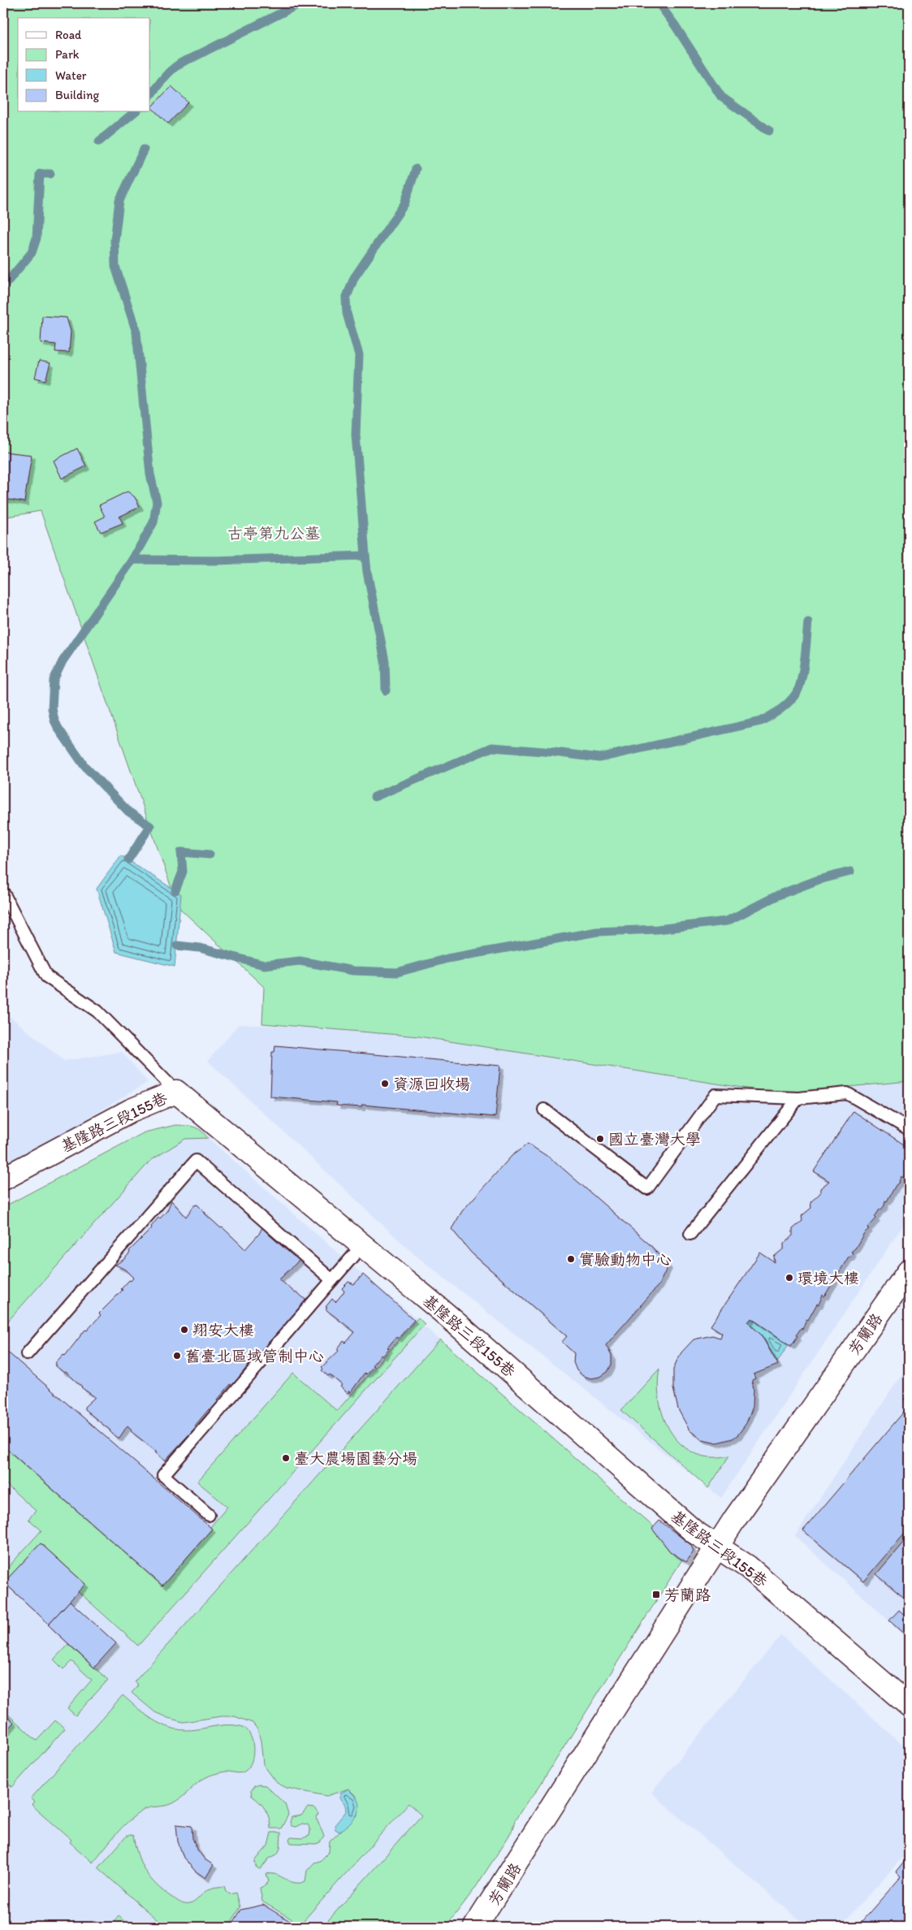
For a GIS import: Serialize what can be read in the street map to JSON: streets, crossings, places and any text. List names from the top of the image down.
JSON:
{
  "streets": {
    "street": ["基隆路三段155巷", "芳蘭路"]
  },
  "crossings": [
    ["基隆路三段155巷", "芳蘭路"]
  ],
  "parks": ["古亭第九公墓"],
  "places": {
    "other": [
      "資源回收場",
      "國立臺灣大學",
      "實驗動物中心",
      "環境大樓",
      "翔安大樓",
      "舊臺北區域管制中心",
      "臺大農場園藝分場"
    ],
    "transit": ["芳蘭路"]
  },
  "legend": [
    "Road",
    "Park",
    "Water",
    "Building"
  ]
}
